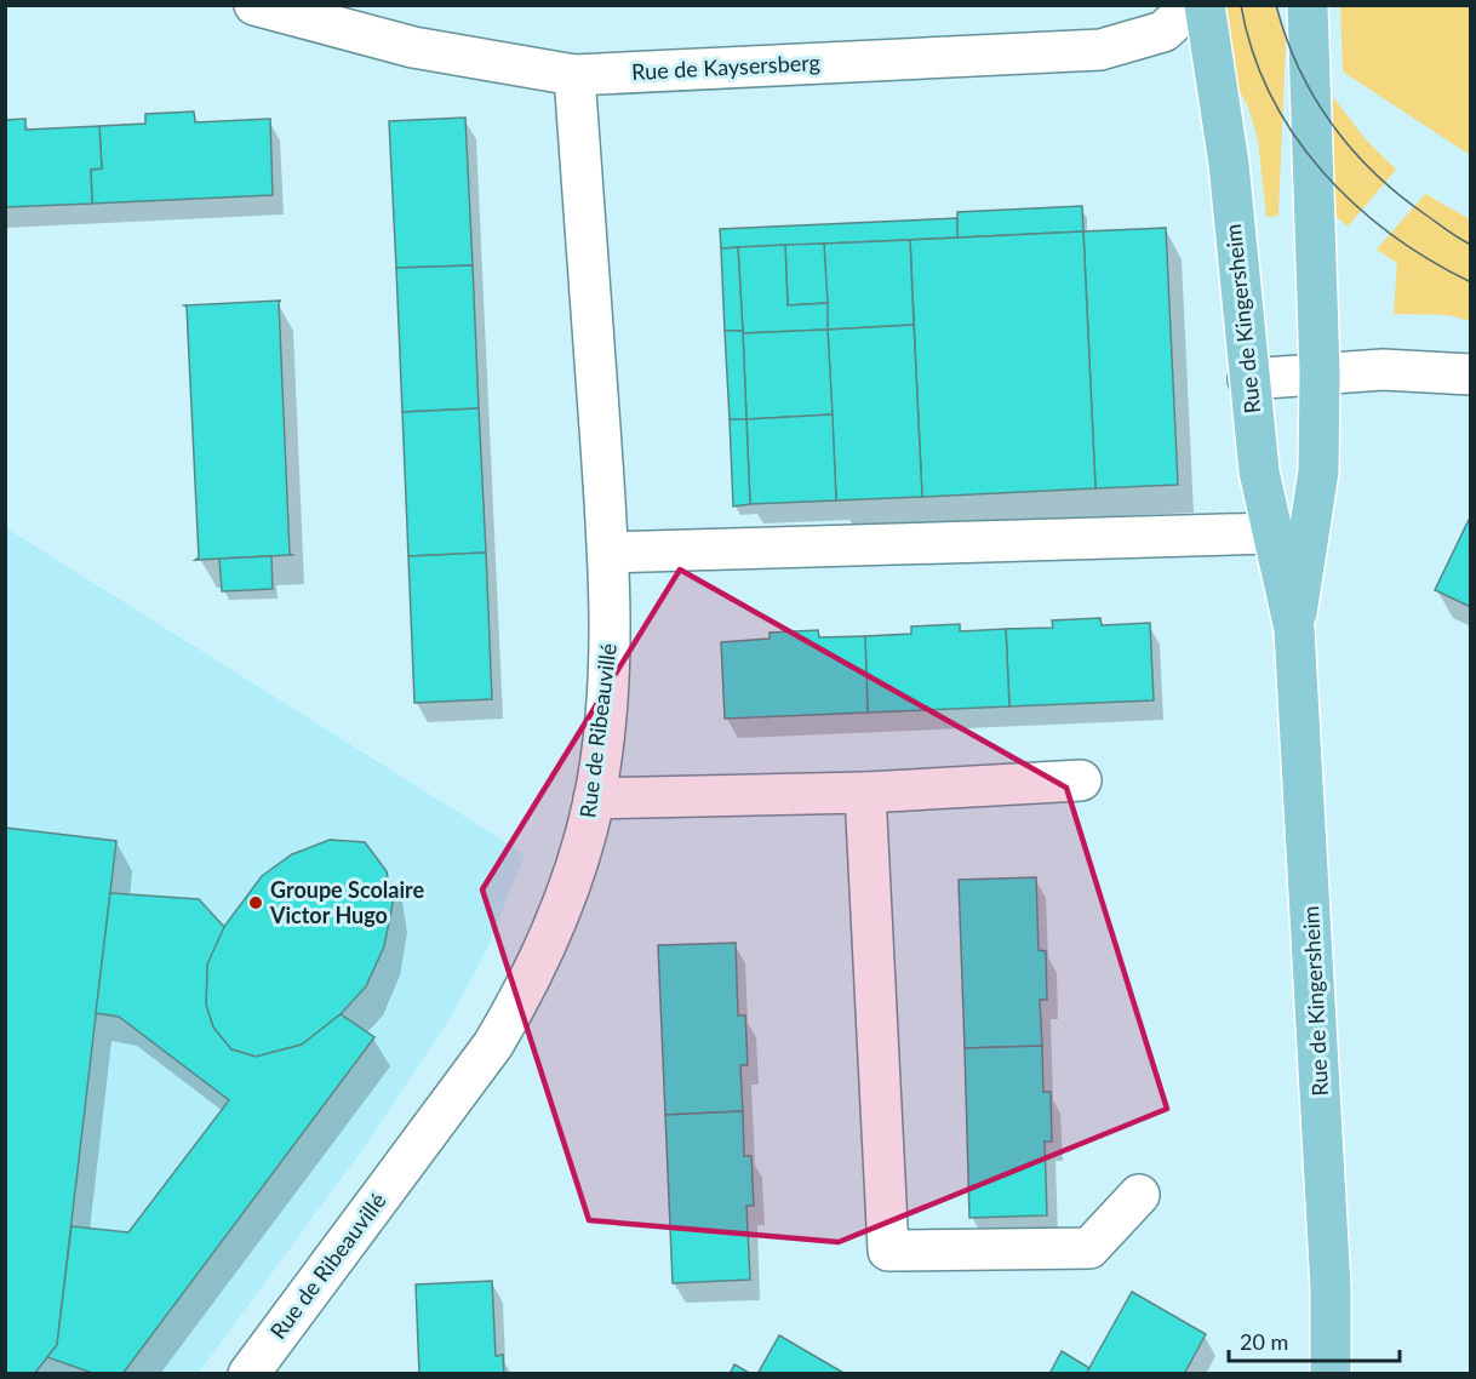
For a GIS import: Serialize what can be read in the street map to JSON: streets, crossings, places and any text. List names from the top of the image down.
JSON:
{
  "streets": {
    "main road": ["Rue de Kingersheim"],
    "street": ["Rue de Kaysersberg", "Rue de Ribeauvillé"]
  },
  "crossings": [
    ["Rue de Kaysersberg", "Rue de Ribeauvillé"]
  ],
  "places": ["Groupe Scolaire Victor Hugo"],
  "scale_bar": "20 m"
}
